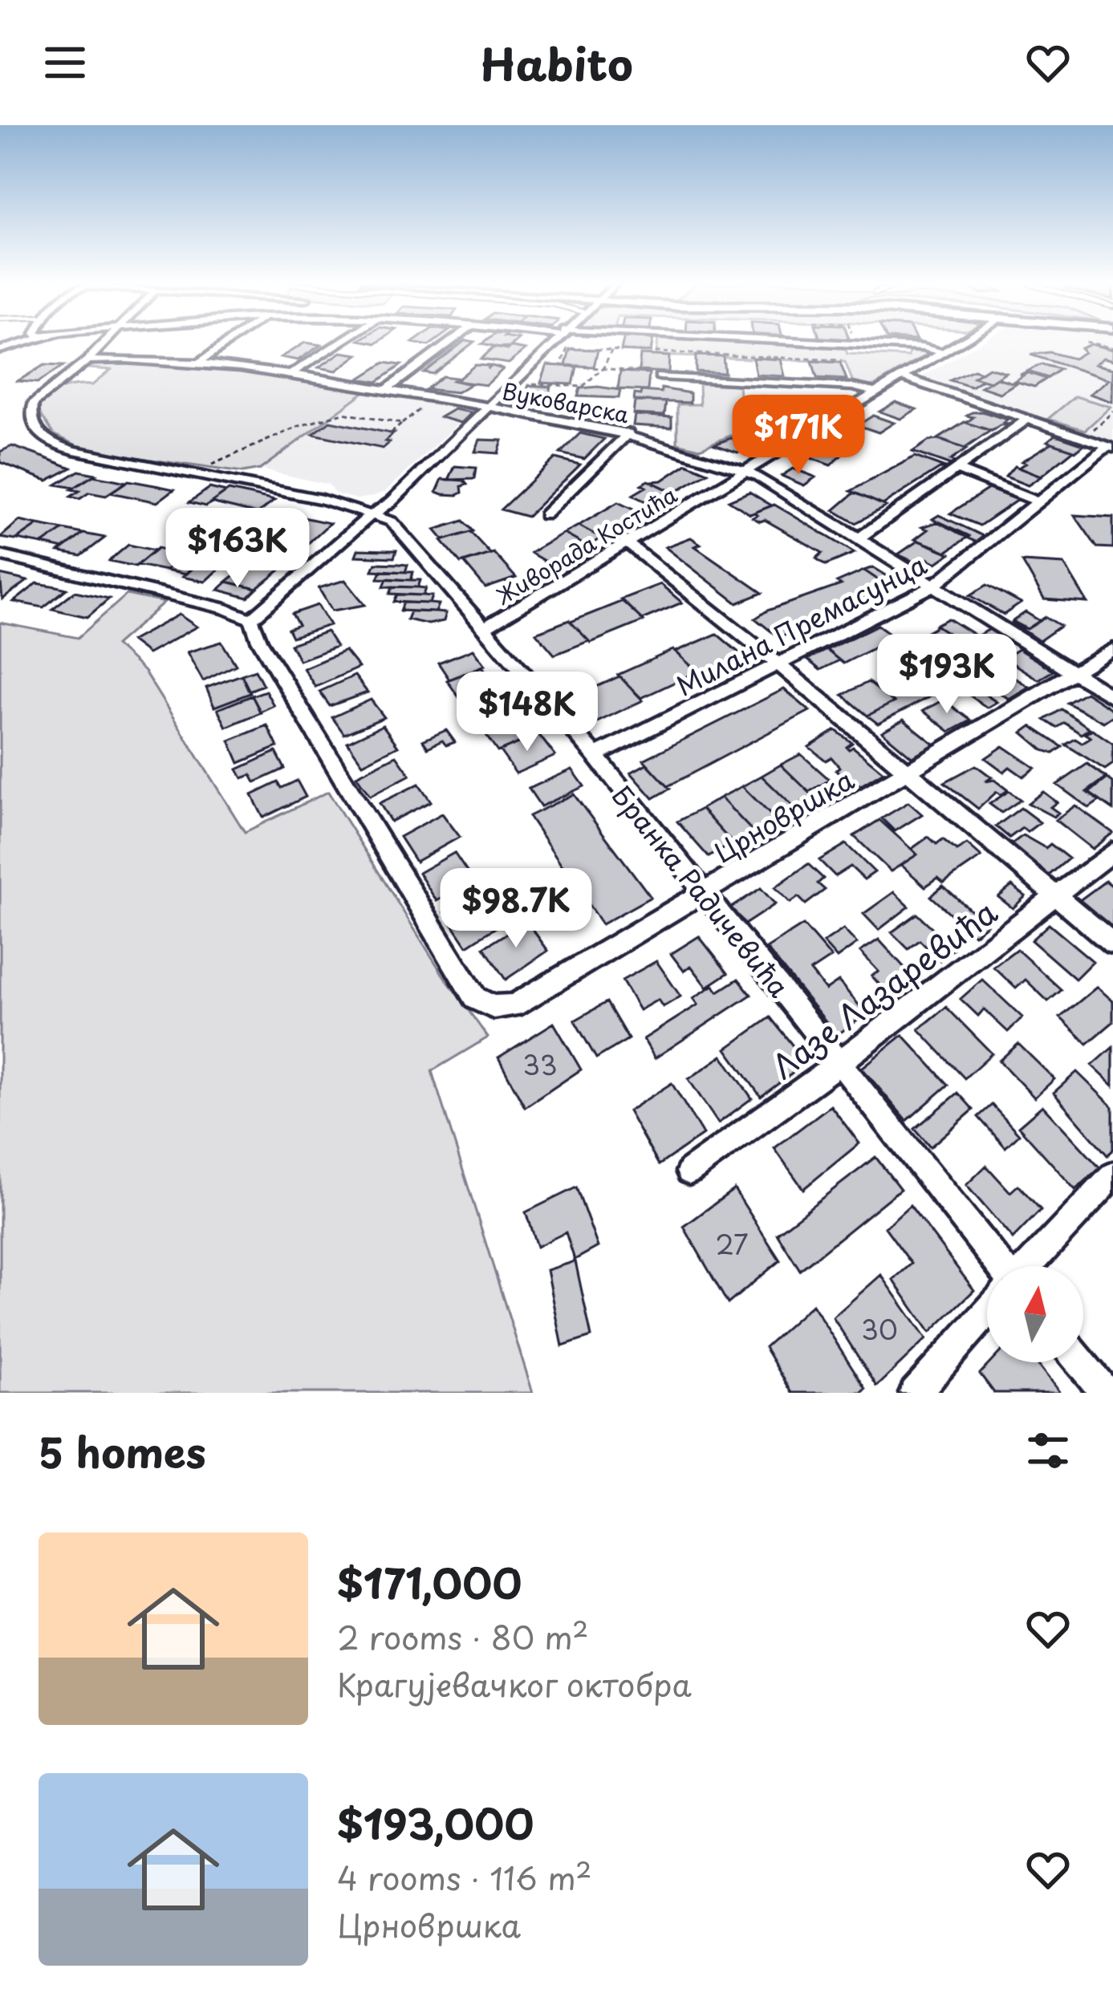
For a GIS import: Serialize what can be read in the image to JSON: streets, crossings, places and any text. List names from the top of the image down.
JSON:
{
  "streets": {
    "street": [
      "Вуковарска",
      "Живорада Костића",
      "Милана Премасунца",
      "Црновршка",
      "Бранка Радичевића",
      "Лазе Лазаревића"
    ]
  },
  "crossings": [
    ["Вуковарска", "Живорада Костића"],
    ["Вуковарска", "Милана Премасунца"],
    ["Вуковарска", "Црновршка"],
    ["Живорада Костића", "Бранка Радичевића"],
    ["Милана Премасунца", "Бранка Радичевића"],
    ["Црновршка", "Бранка Радичевића"],
    ["Бранка Радичевића", "Лазе Лазаревића"]
  ],
  "house_numbers": ["33", "27", "30"],
  "north": "top",
  "page": {
    "header": "Habito",
    "price": [
      "$171K",
      "$163K",
      "$193K",
      "$148K",
      "$98.7K"
    ],
    "heading": "5 homes",
    "list": [
      {
        "name": "$171,000",
        "note": "2 rooms · 80 m² · Крагујевачког октобра"
      },
      {
        "name": "$193,000",
        "note": "4 rooms · 116 m² · Црновршка"
      }
    ]
  }
}
